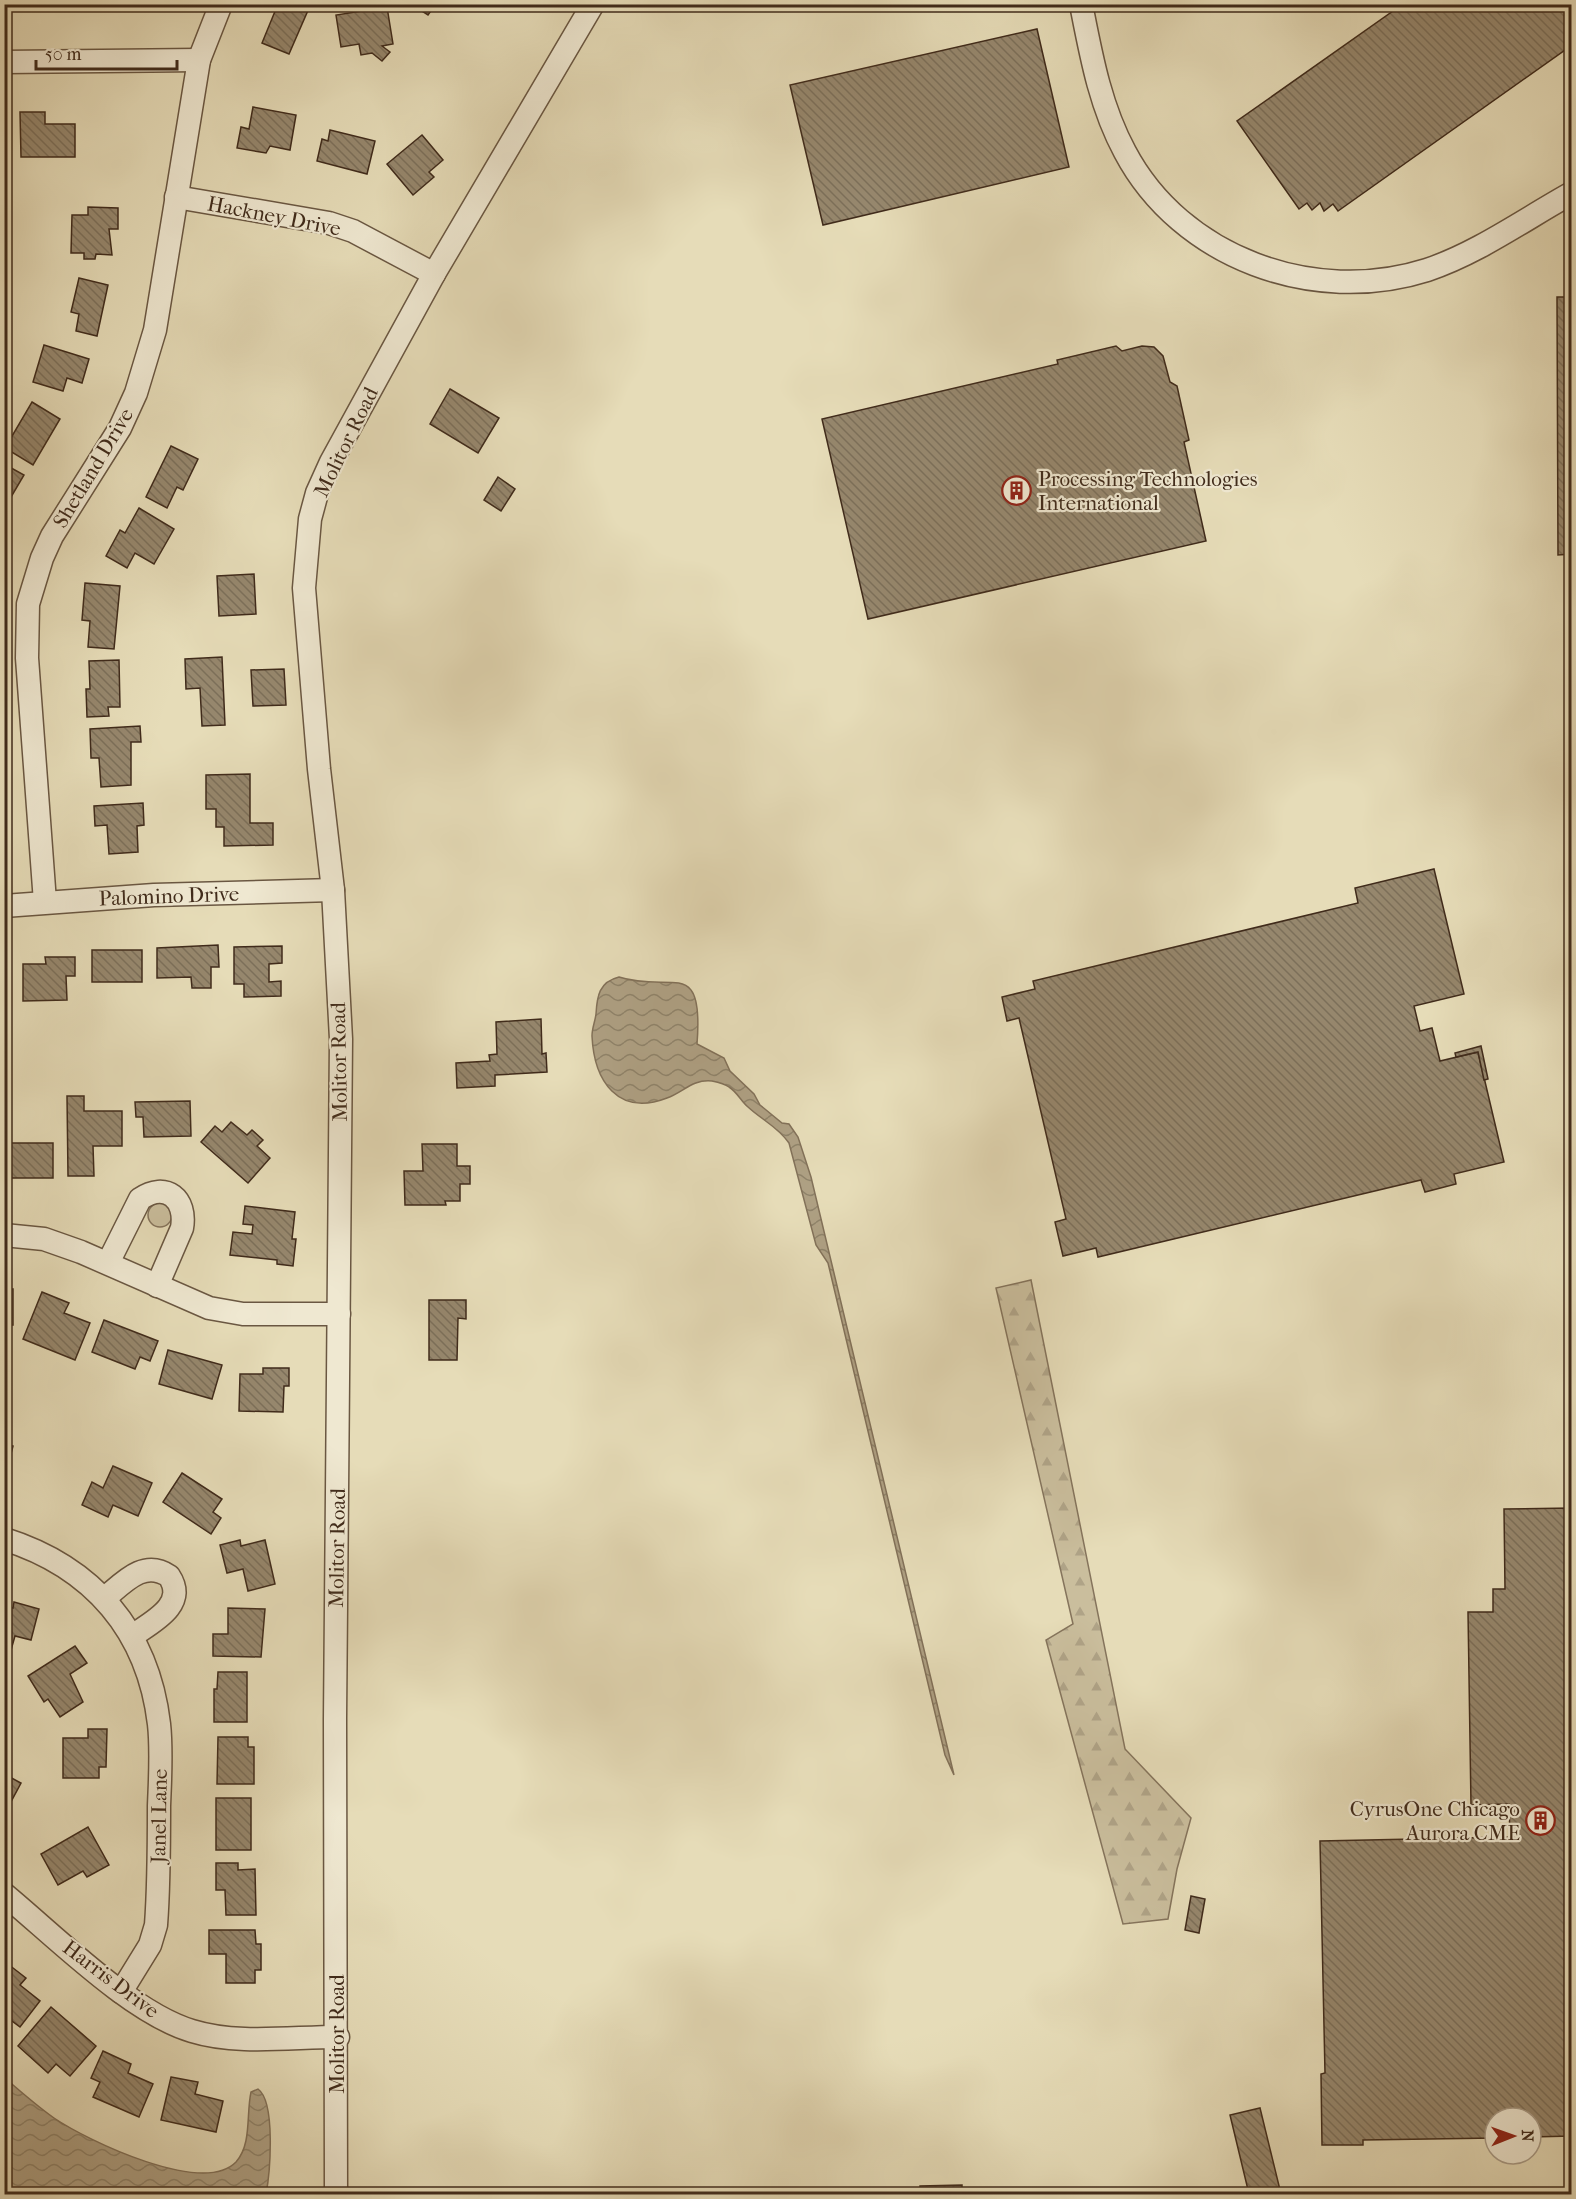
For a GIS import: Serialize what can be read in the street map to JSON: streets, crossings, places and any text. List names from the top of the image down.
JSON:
{
  "streets": {
    "street": [
      "Hackney Drive",
      "Molitor Road",
      "Shetland Drive",
      "Palomino Drive",
      "Janel Lane",
      "Harris Drive"
    ]
  },
  "crossings": [
    ["Hackney Drive", "Molitor Road"],
    ["Hackney Drive", "Shetland Drive"],
    ["Molitor Road", "Palomino Drive"],
    ["Molitor Road", "Harris Drive"],
    ["Shetland Drive", "Palomino Drive"],
    ["Janel Lane", "Harris Drive"]
  ],
  "places": {
    "building": ["Processing Technologies International", "CyrusOne Chicago Aurora CME"]
  },
  "scale_bar": "50 m",
  "north": "right"
}
